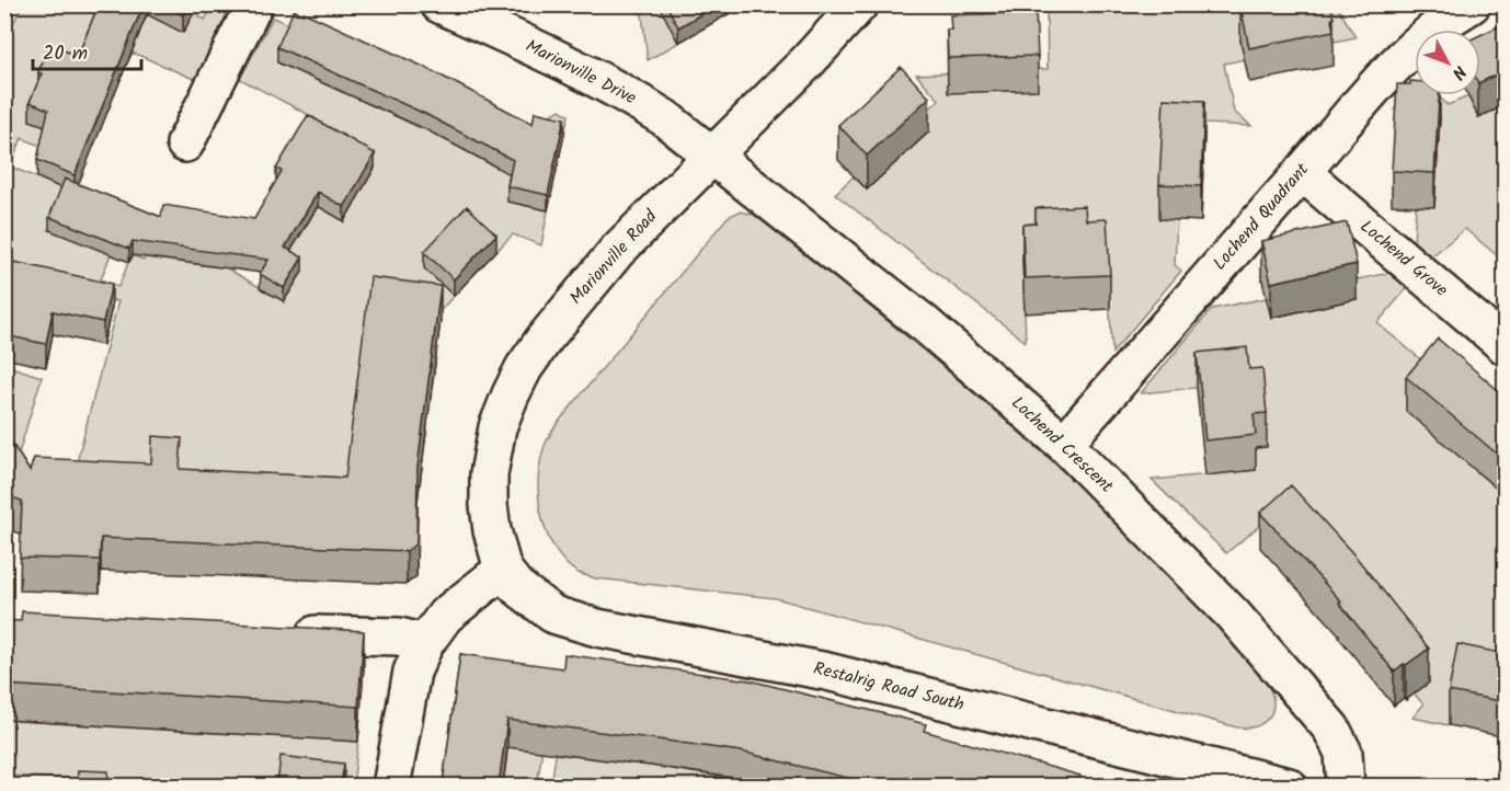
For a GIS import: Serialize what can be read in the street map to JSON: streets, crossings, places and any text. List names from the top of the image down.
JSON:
{
  "streets": {
    "street": [
      "Marionville Drive",
      "Lochend Quadrant",
      "Marionville Road",
      "Lochend Grove",
      "Lochend Crescent",
      "Restalrig Road South"
    ]
  },
  "crossings": [
    ["Marionville Drive", "Marionville Road"],
    ["Marionville Drive", "Lochend Crescent"],
    ["Lochend Quadrant", "Lochend Grove"],
    ["Lochend Quadrant", "Lochend Crescent"],
    ["Marionville Road", "Lochend Crescent"],
    ["Marionville Road", "Restalrig Road South"]
  ],
  "scale_bar": "20 m",
  "north": "bottom right"
}
